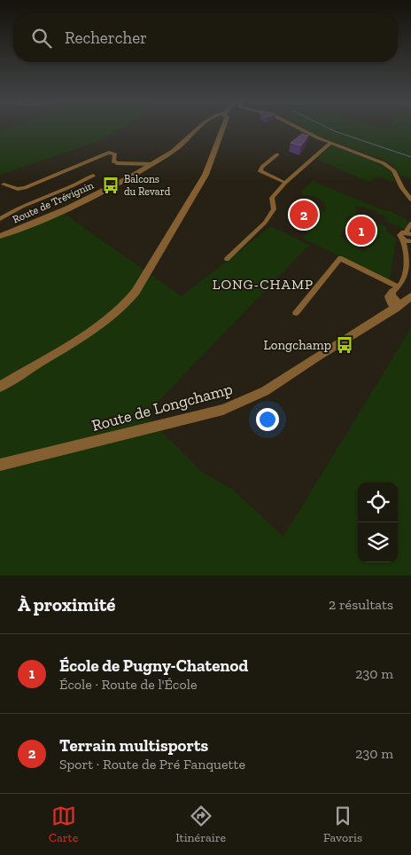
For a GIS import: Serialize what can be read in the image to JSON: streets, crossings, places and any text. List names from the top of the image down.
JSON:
{
  "streets": {
    "street": ["Route de Trévignin", "Route de Longchamp"]
  },
  "districts": ["LONG-CHAMP"],
  "places": {
    "bus stop": ["Balcons du Revard", "Longchamp"]
  },
  "page": {
    "search": "Rechercher",
    "pins": ["2", "1"],
    "heading": ["À proximité", "2 résultats"],
    "list": [
      {
        "mark": "1",
        "name": "École de Pugny-Chatenod",
        "note": "École · Route de l'École",
        "value": "230 m"
      },
      {
        "mark": "2",
        "name": "Terrain multisports",
        "note": "Sport · Route de Pré Fanquette",
        "value": "230 m"
      }
    ],
    "nav": ["Carte", "Itinéraire", "Favoris"]
  }
}
